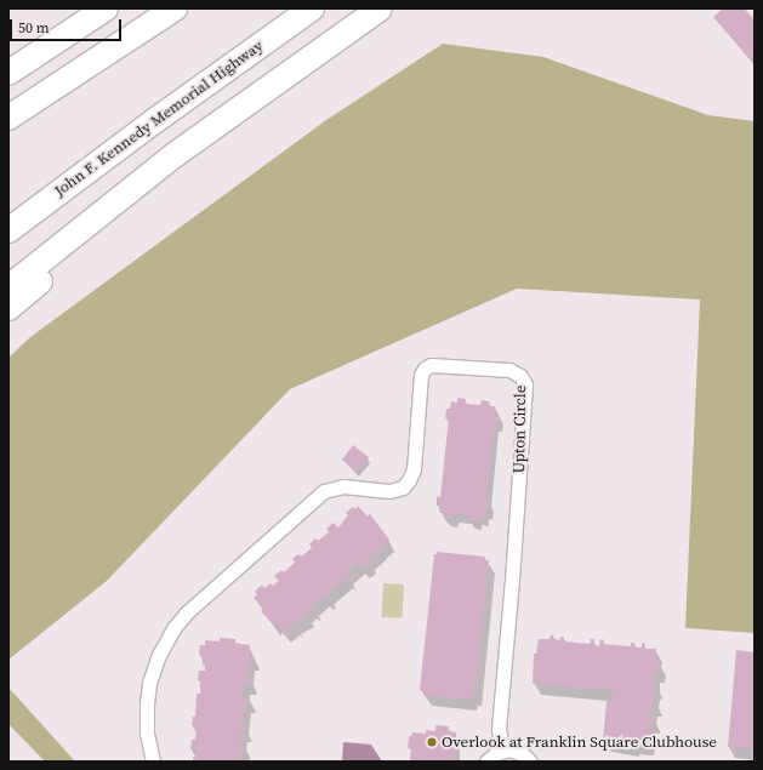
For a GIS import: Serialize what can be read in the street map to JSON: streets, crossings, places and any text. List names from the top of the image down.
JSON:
{
  "streets": {
    "highway": ["John F. Kennedy Memorial Highway"],
    "street": ["Upton Circle"]
  },
  "places": ["Overlook at Franklin Square Clubhouse"],
  "scale_bar": "50 m"
}
